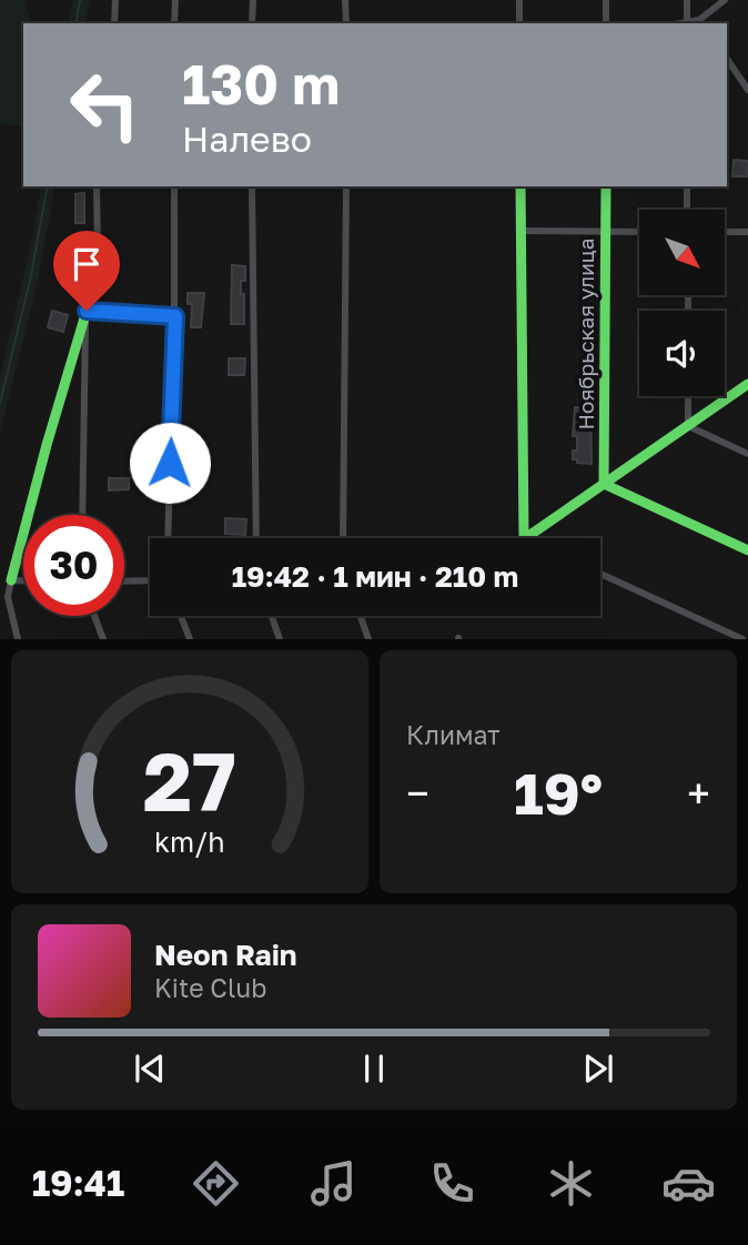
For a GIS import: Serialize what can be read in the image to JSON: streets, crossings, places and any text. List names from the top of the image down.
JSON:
{
  "streets": {
    "street": ["Ноябрьская улица"]
  },
  "north": "bottom right",
  "page": {
    "turn": ["130 m", "Налево"],
    "limit": "30",
    "trip": "19:42 · 1 мин · 210 m",
    "tile": "Климат",
    "heat": ["−", "19°", "+"],
    "song": ["Neon Rain", "Kite Club"],
    "tabs": "19:41",
    "gauge": ["27", "km/h"]
  }
}
